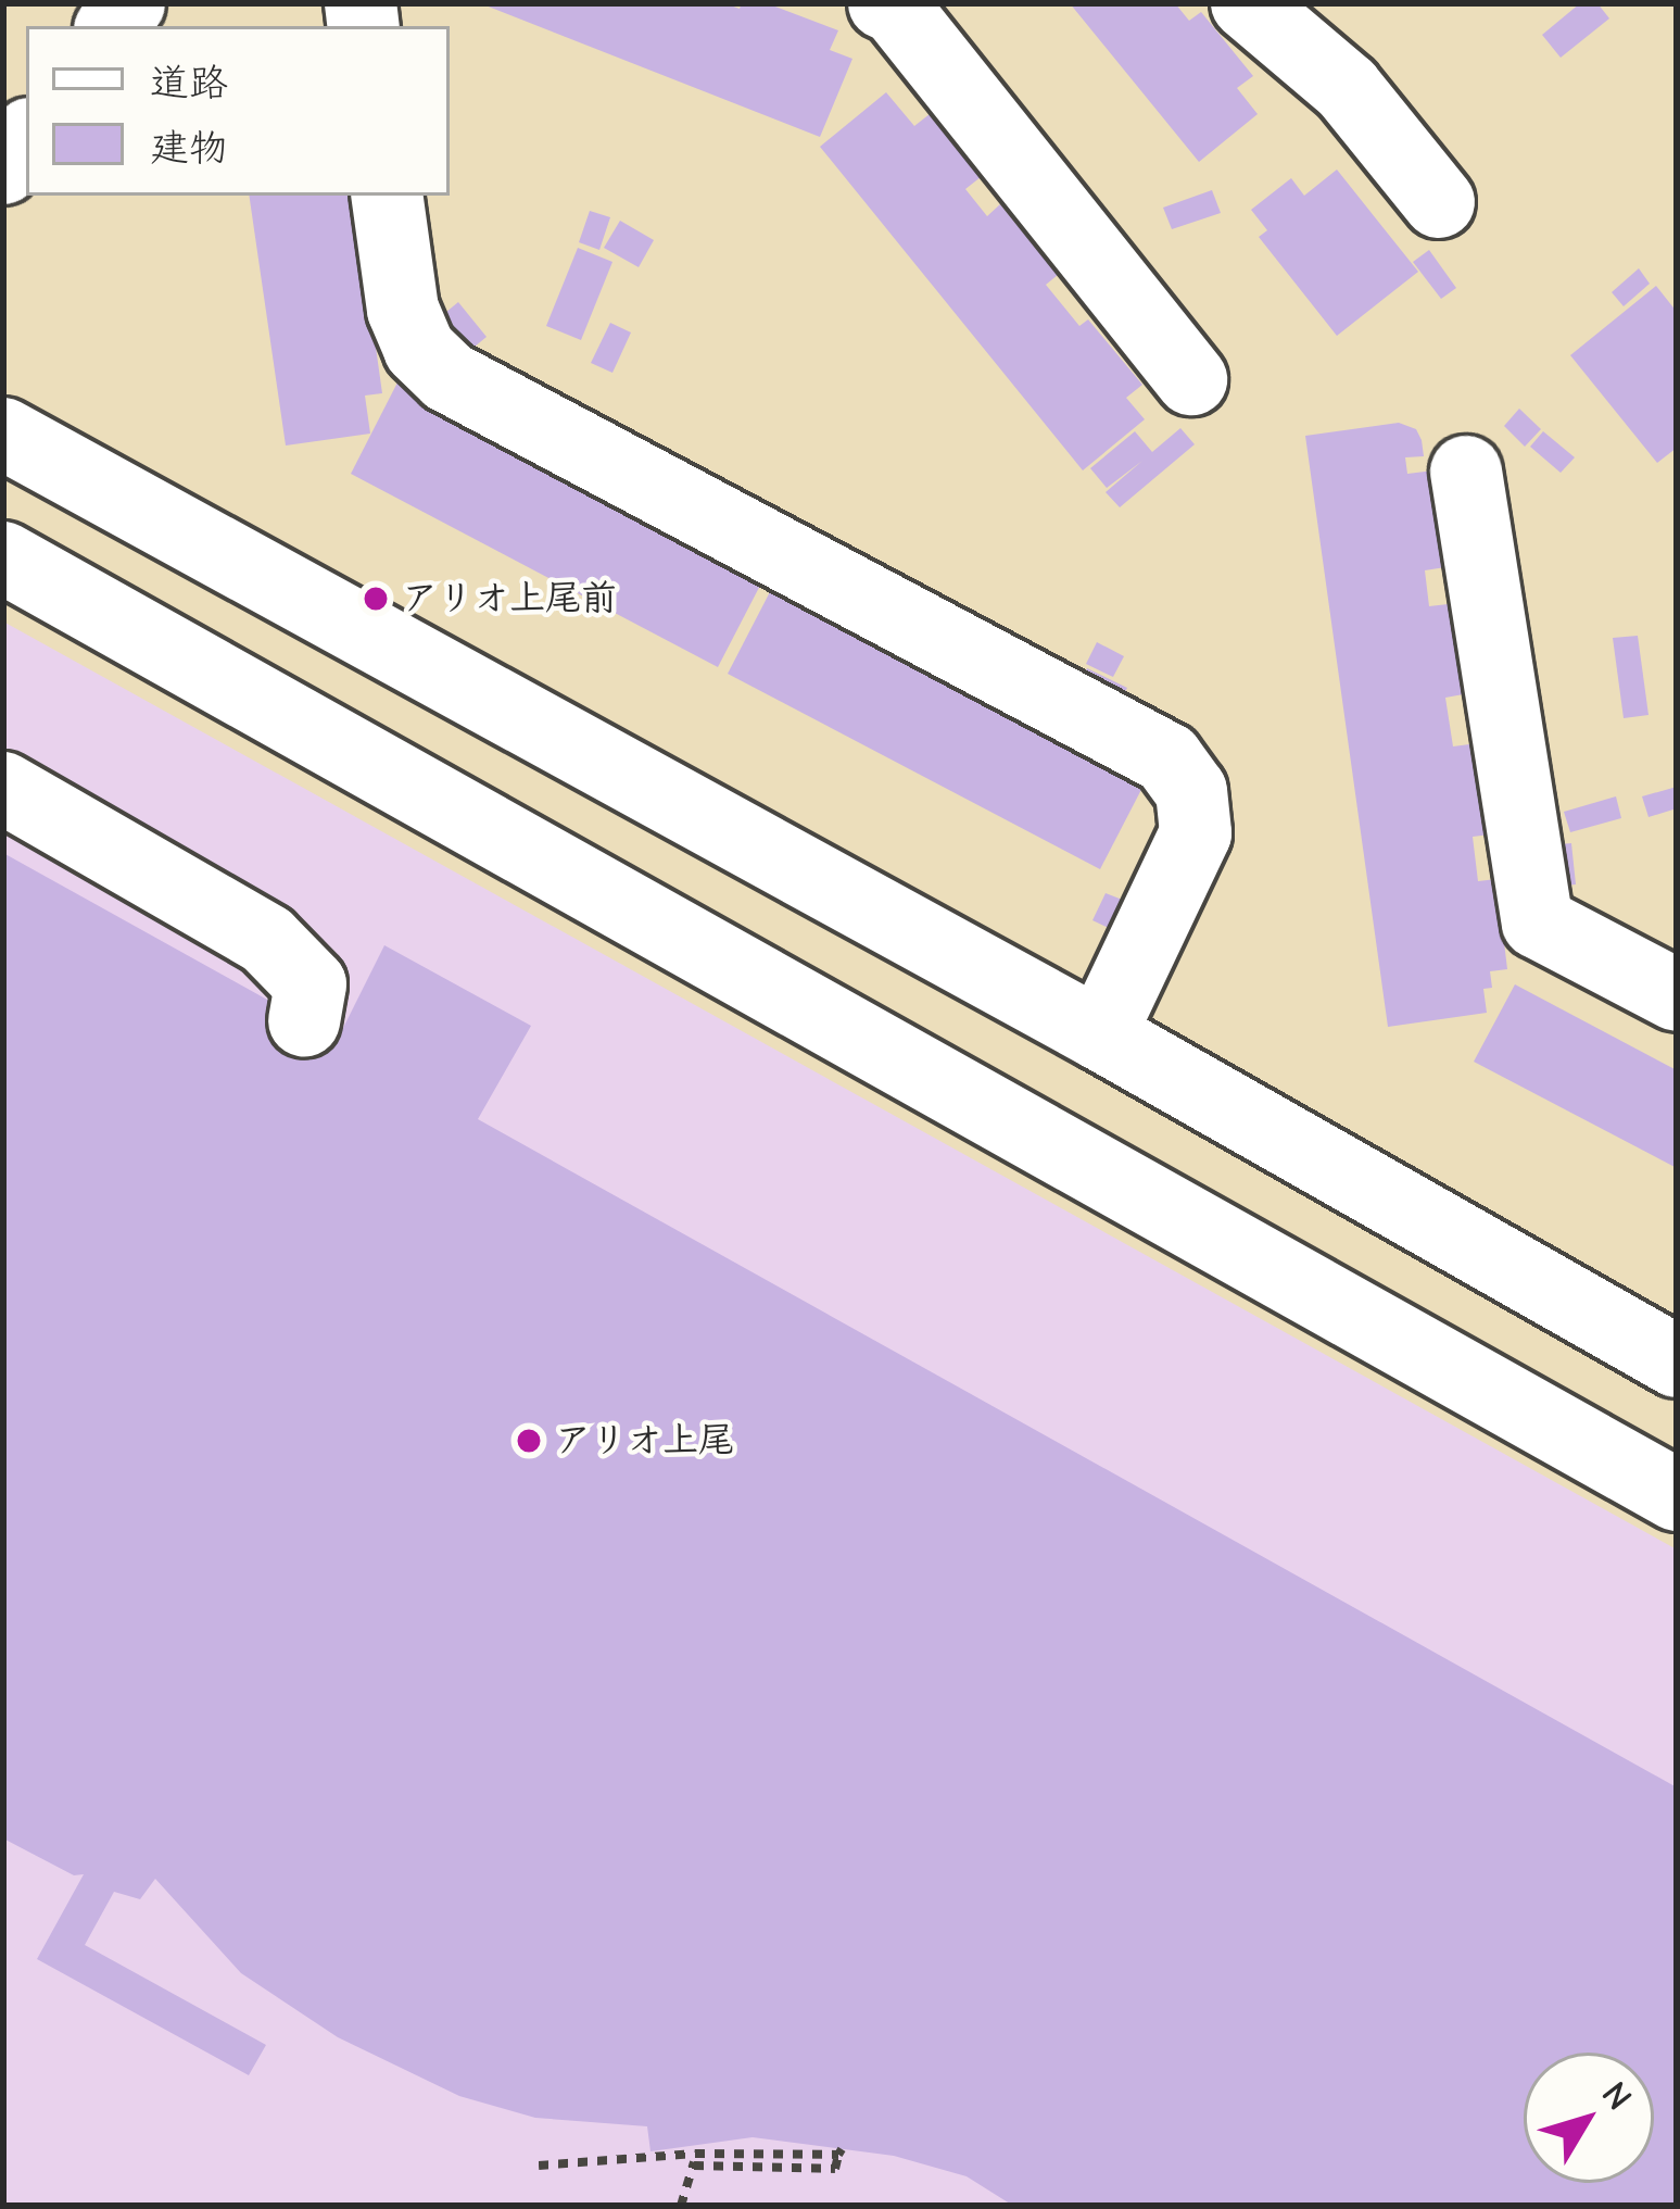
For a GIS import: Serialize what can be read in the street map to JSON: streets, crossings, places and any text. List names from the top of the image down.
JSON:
{
  "places": ["アリオ上尾前", "アリオ上尾"],
  "legend": ["道路", "建物"],
  "north": "top right"
}
